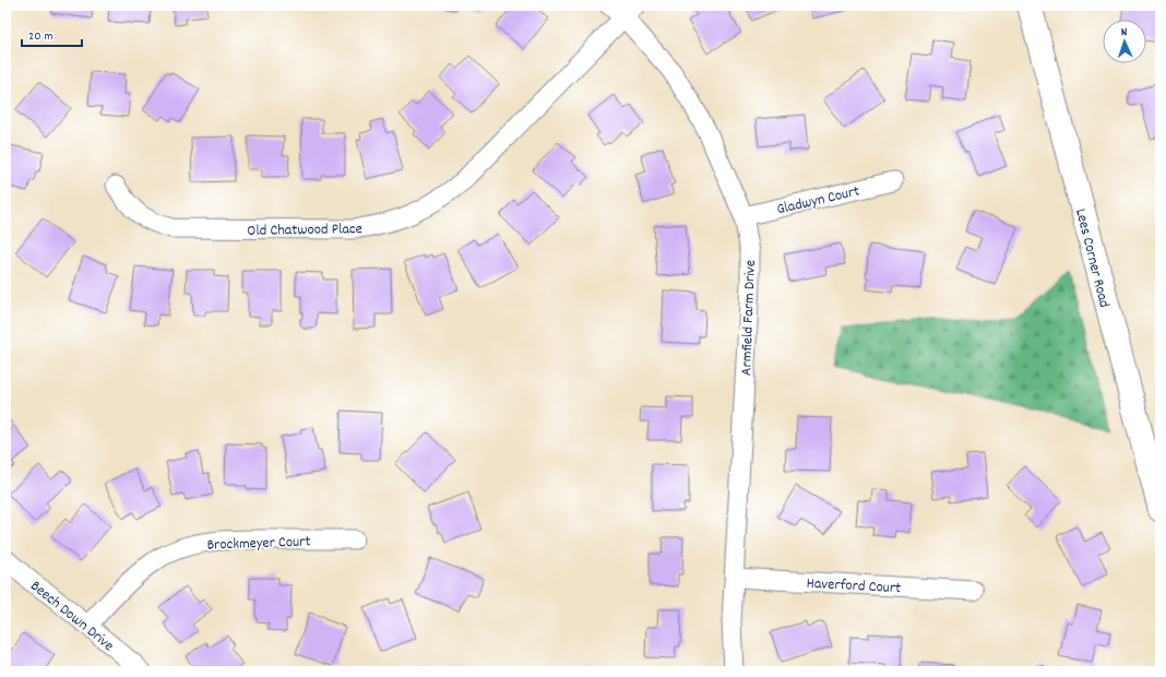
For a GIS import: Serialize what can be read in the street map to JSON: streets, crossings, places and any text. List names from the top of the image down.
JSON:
{
  "streets": {
    "street": [
      "Gladwyn Court",
      "Old Chatwood Place",
      "Lees Corner Road",
      "Armfield Farm Drive",
      "Brockmeyer Court",
      "Haverford Court",
      "Beech Down Drive"
    ]
  },
  "crossings": [
    ["Gladwyn Court", "Armfield Farm Drive"],
    ["Old Chatwood Place", "Armfield Farm Drive"],
    ["Armfield Farm Drive", "Haverford Court"],
    ["Brockmeyer Court", "Beech Down Drive"]
  ],
  "scale_bar": "20 m",
  "north": "top"
}
